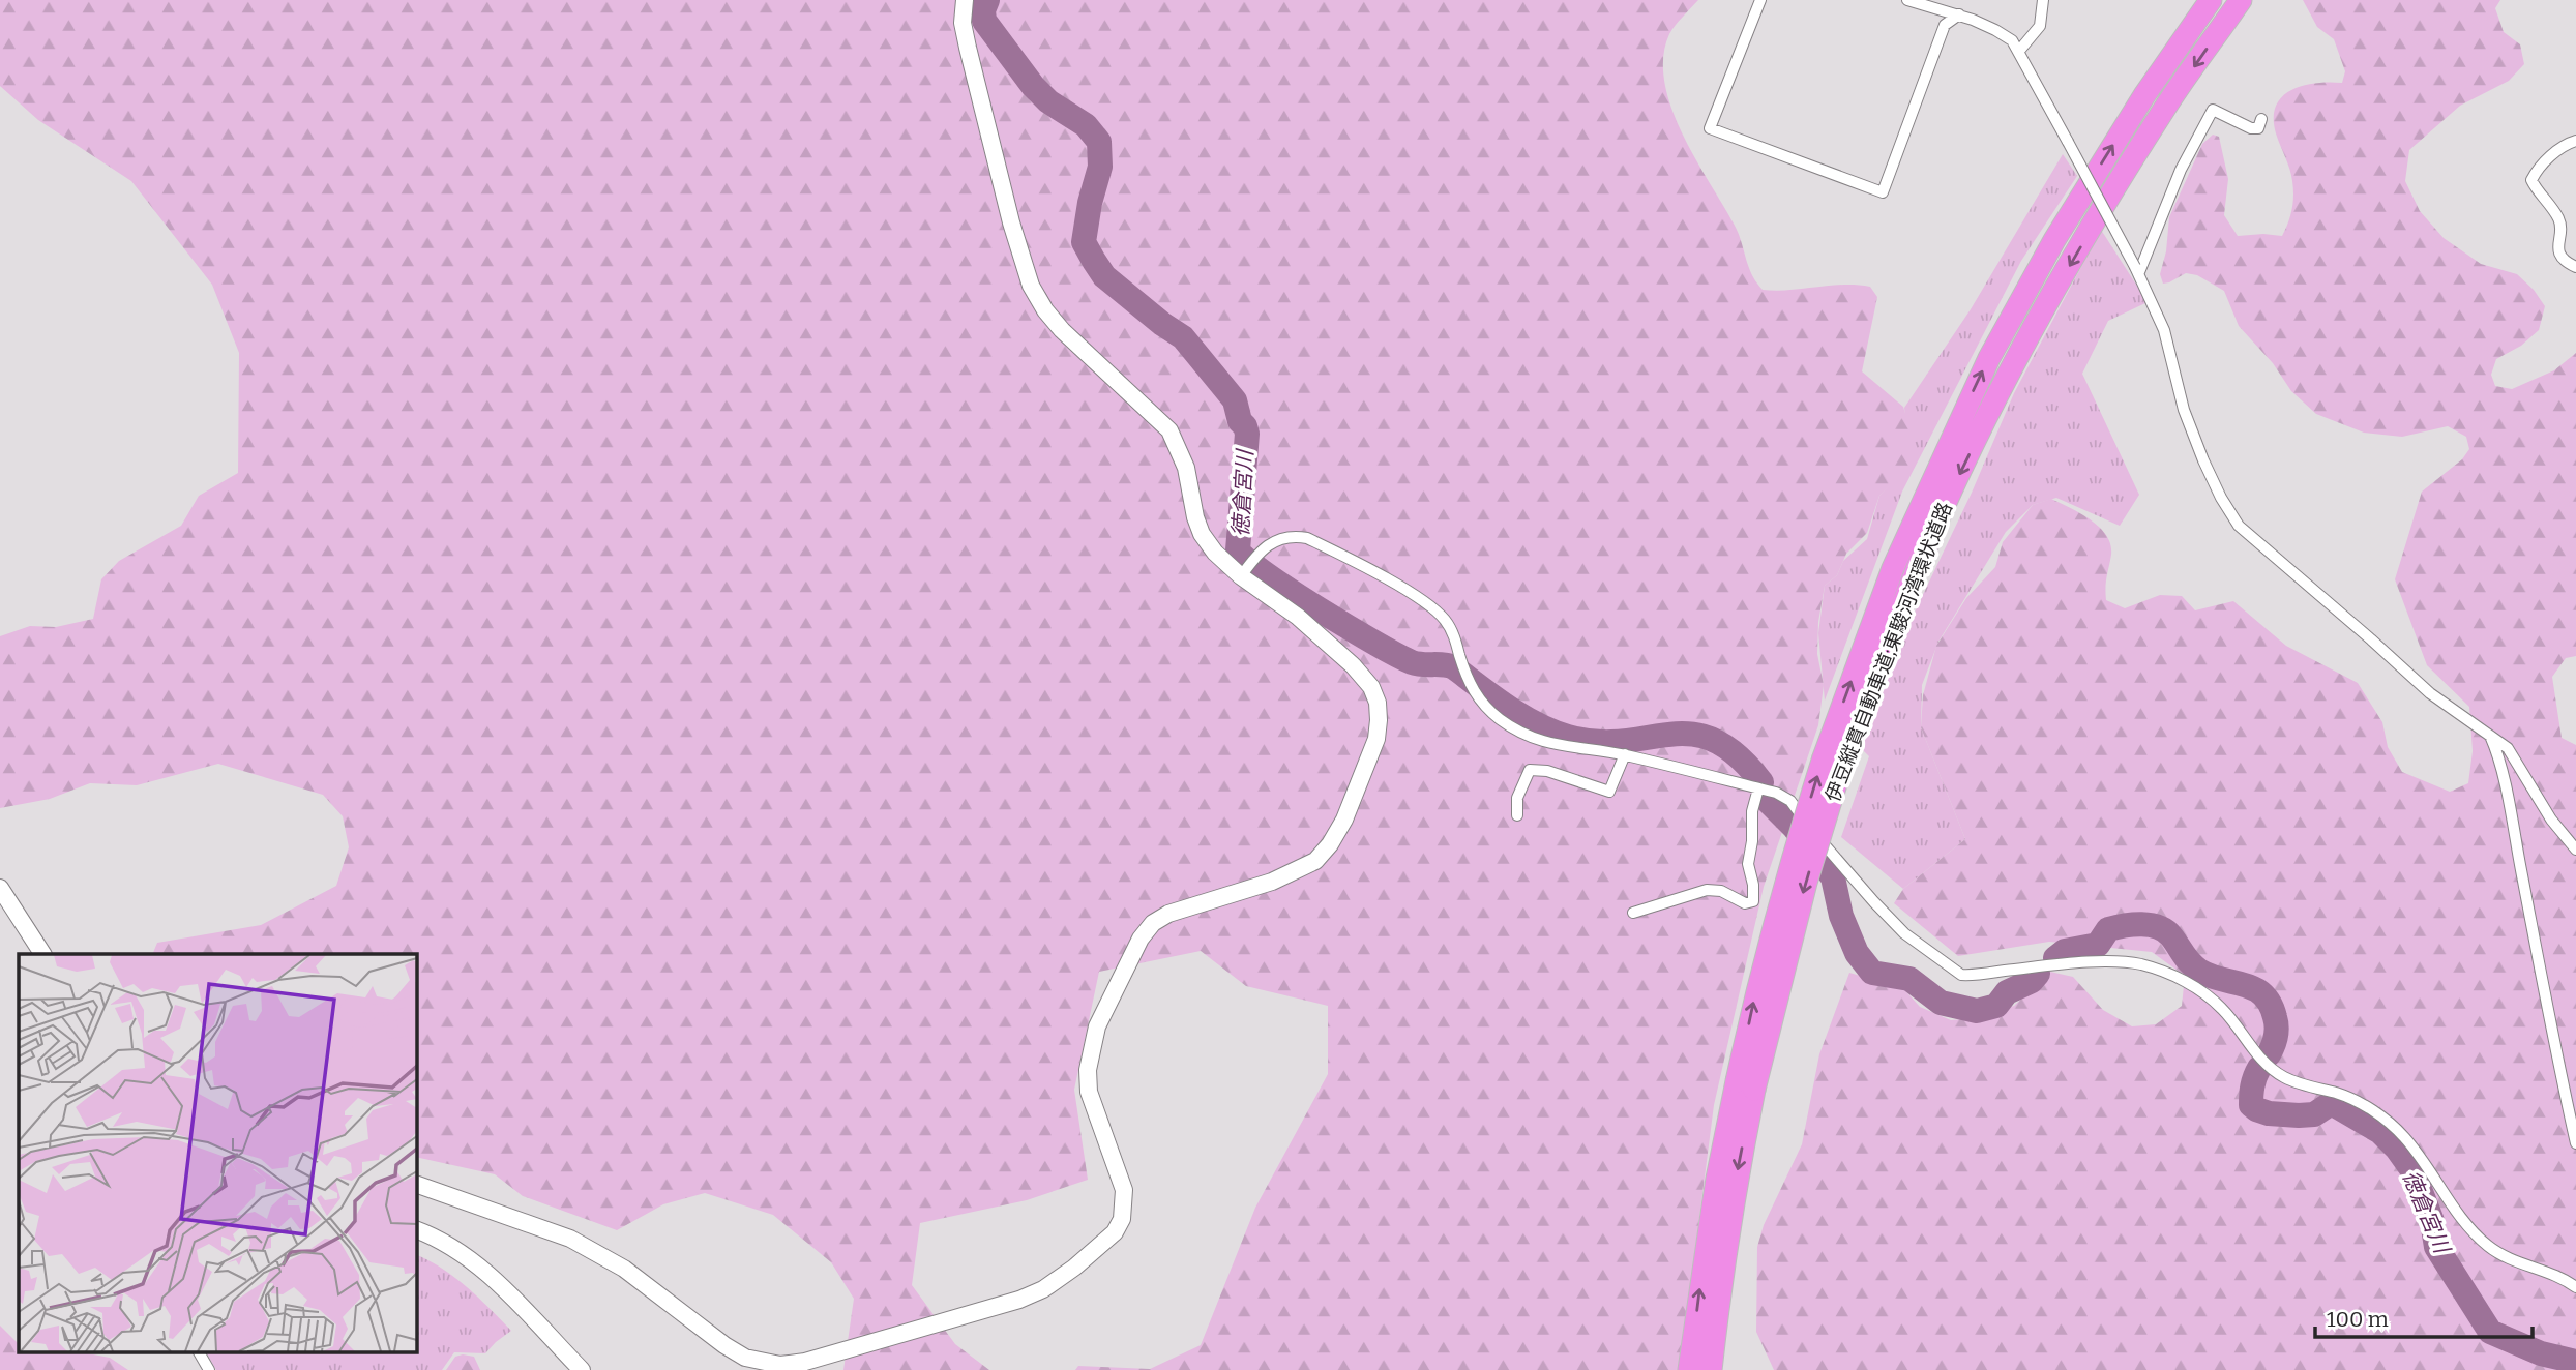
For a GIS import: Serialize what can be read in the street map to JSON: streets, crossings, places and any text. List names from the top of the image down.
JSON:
{
  "streets": {
    "highway": ["伊豆縦貫自動車道;東駿河湾環状道路"]
  },
  "water": ["徳倉宮川"],
  "scale_bar": "100 m"
}
